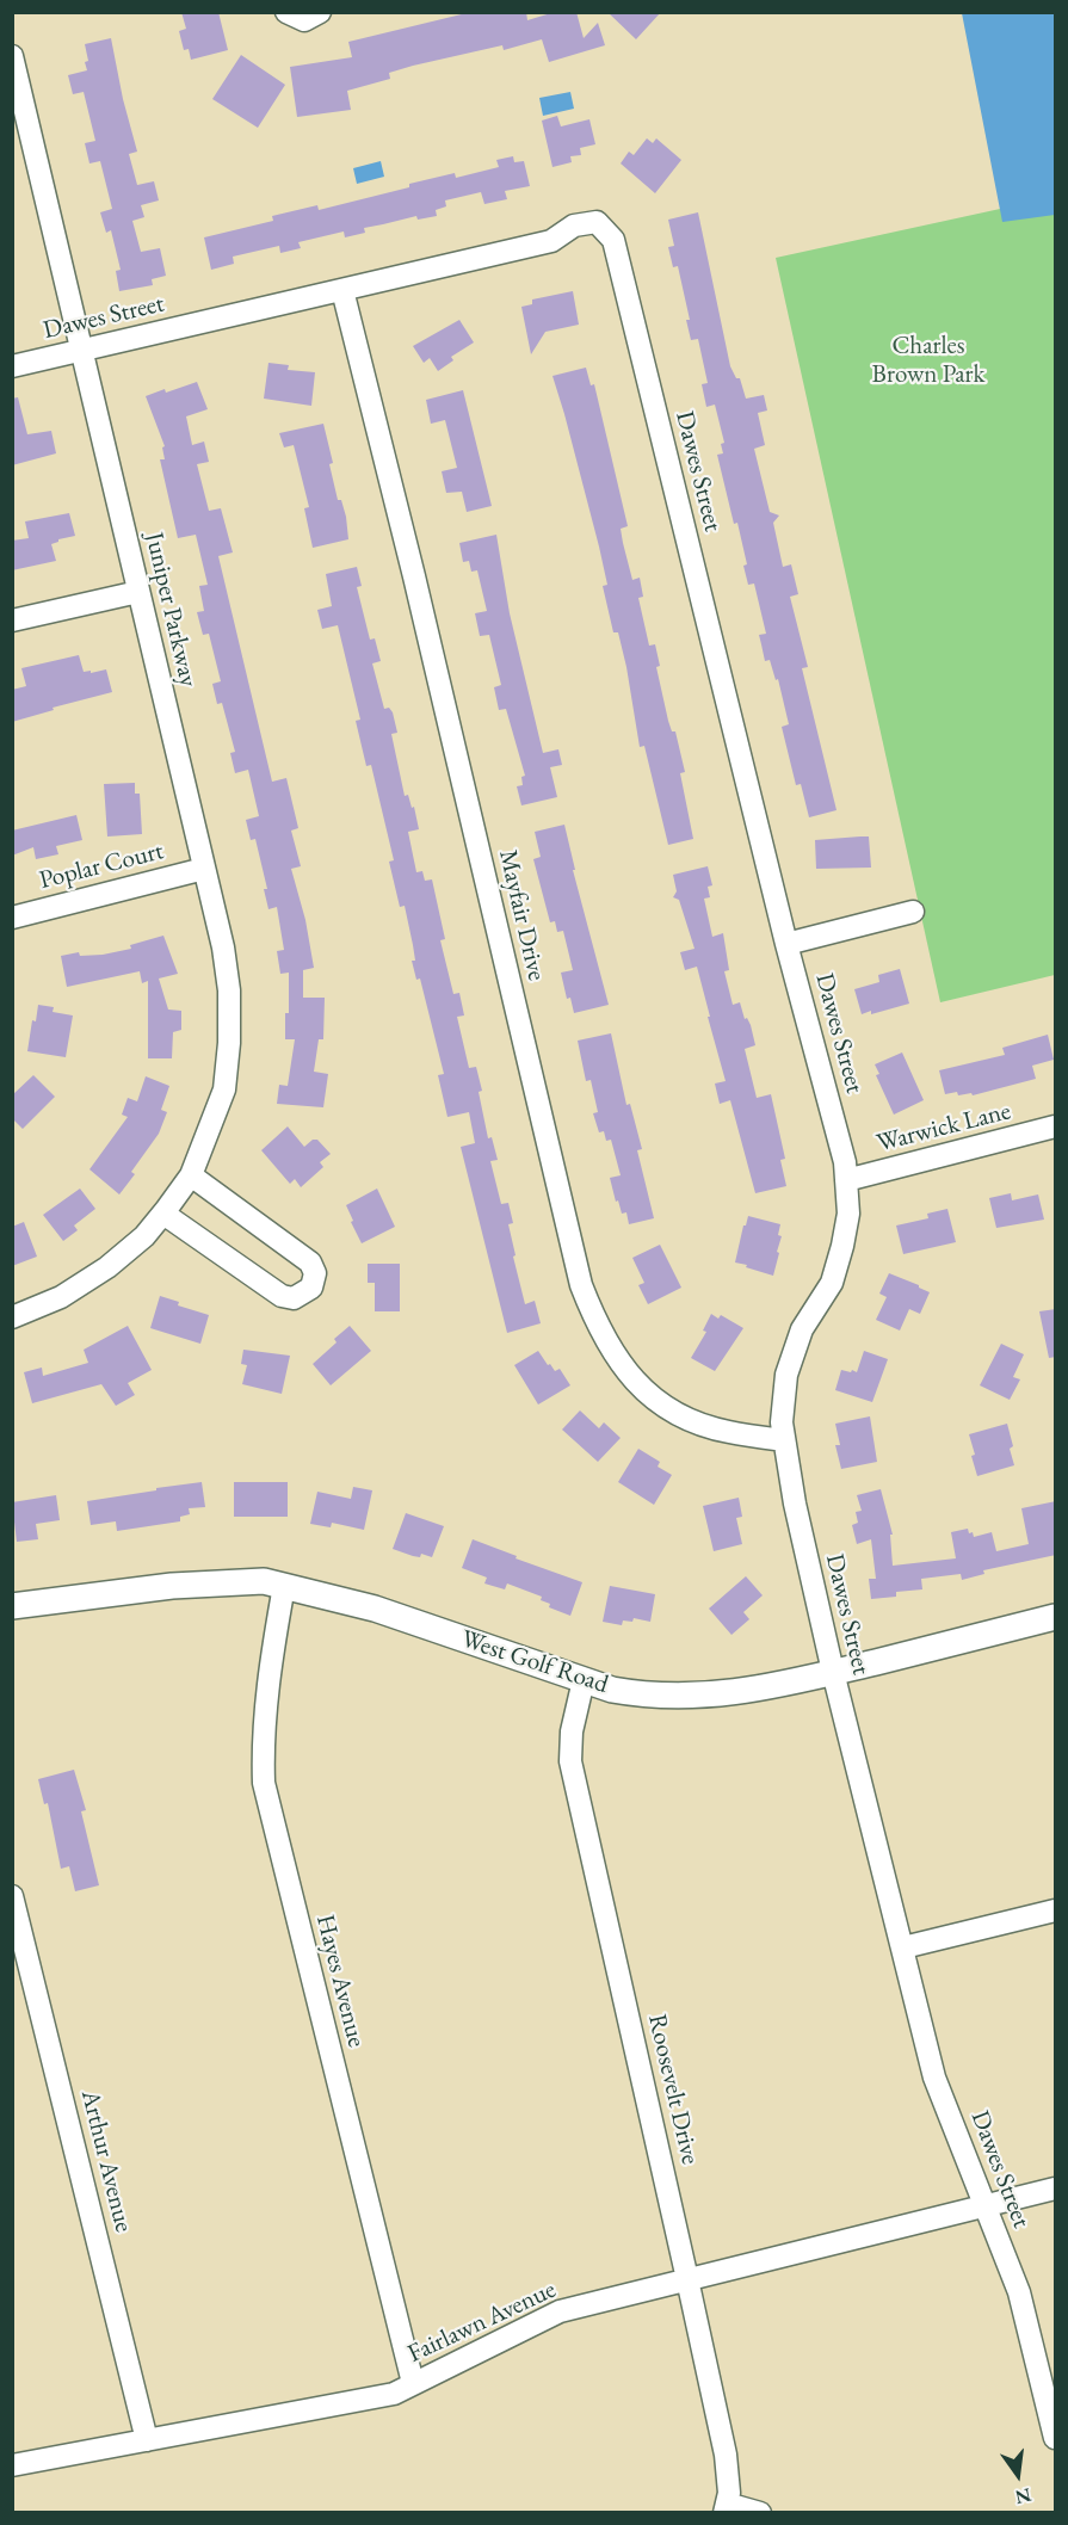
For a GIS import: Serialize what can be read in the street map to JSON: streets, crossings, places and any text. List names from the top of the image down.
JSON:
{
  "streets": {
    "street": [
      "Dawes Street",
      "Juniper Parkway",
      "Poplar Court",
      "Mayfair Drive",
      "Warwick Lane",
      "West Golf Road",
      "Hayes Avenue",
      "Roosevelt Drive",
      "Arthur Avenue",
      "Fairlawn Avenue"
    ]
  },
  "crossings": [
    ["Dawes Street", "Juniper Parkway"],
    ["Dawes Street", "Mayfair Drive"],
    ["Dawes Street", "Warwick Lane"],
    ["Dawes Street", "West Golf Road"],
    ["Dawes Street", "Fairlawn Avenue"],
    ["Juniper Parkway", "Poplar Court"],
    ["West Golf Road", "Hayes Avenue"],
    ["West Golf Road", "Roosevelt Drive"],
    ["Hayes Avenue", "Fairlawn Avenue"],
    ["Roosevelt Drive", "Fairlawn Avenue"],
    ["Arthur Avenue", "Fairlawn Avenue"]
  ],
  "parks": ["Charles Brown Park"],
  "north": "bottom"
}
